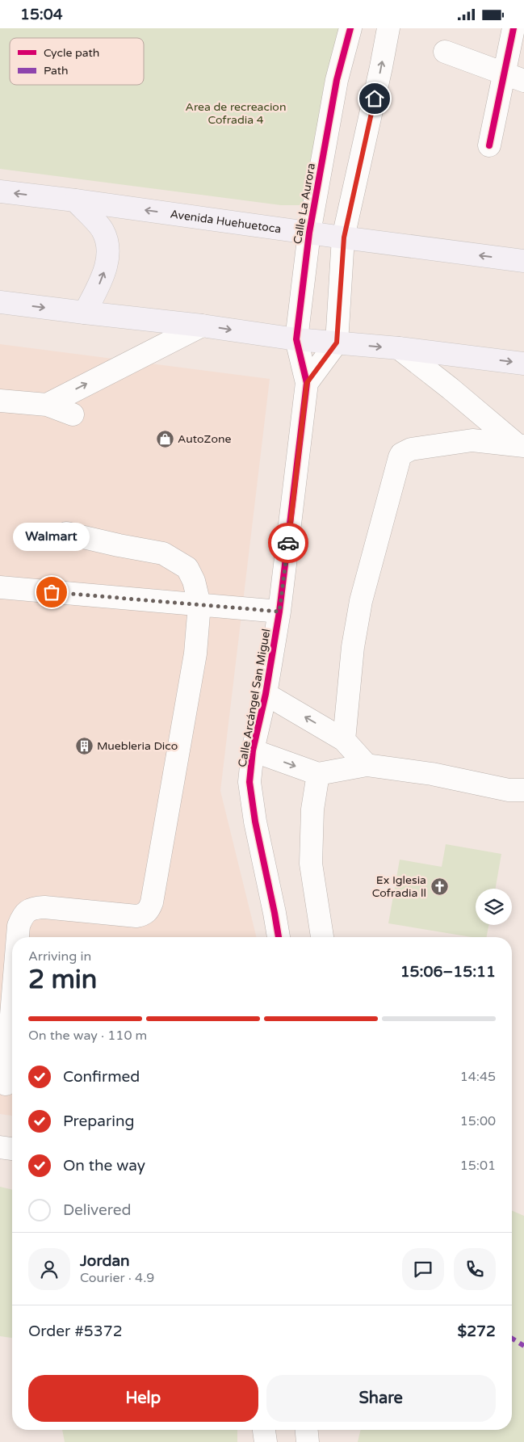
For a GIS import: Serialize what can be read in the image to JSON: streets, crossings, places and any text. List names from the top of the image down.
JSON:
{
  "streets": {
    "main road": ["Avenida Huehuetoca"],
    "street": ["Calle La Aurora", "Calle Arcángel San Miguel"]
  },
  "crossings": [
    ["Calle La Aurora", "Avenida Huehuetoca"],
    ["Calle La Aurora", "Calle Arcángel San Miguel"]
  ],
  "parks": ["Area de recreacion Cofradia 4"],
  "places": {
    "shop": ["AutoZone"],
    "other": ["Walmart"],
    "building": ["Muebleria Dico"],
    "church": ["Ex Iglesia Cofradia ll"]
  },
  "legend": ["Cycle path", "Path"],
  "page": {
    "status": "15:04",
    "bubble": "Walmart",
    "heading": ["2 min", "Arriving in", "15:06–15:11"],
    "panel": [
      "Jordan",
      "Courier · 4.9",
      "Order #5372",
      "$272"
    ],
    "bar": "On the way · 110 m",
    "list": [
      ["Confirmed", "14:45"],
      ["Preparing", "15:00"],
      ["On the way", "15:01"],
      "Delivered"
    ],
    "buttons": ["Help", "Share"]
  }
}
